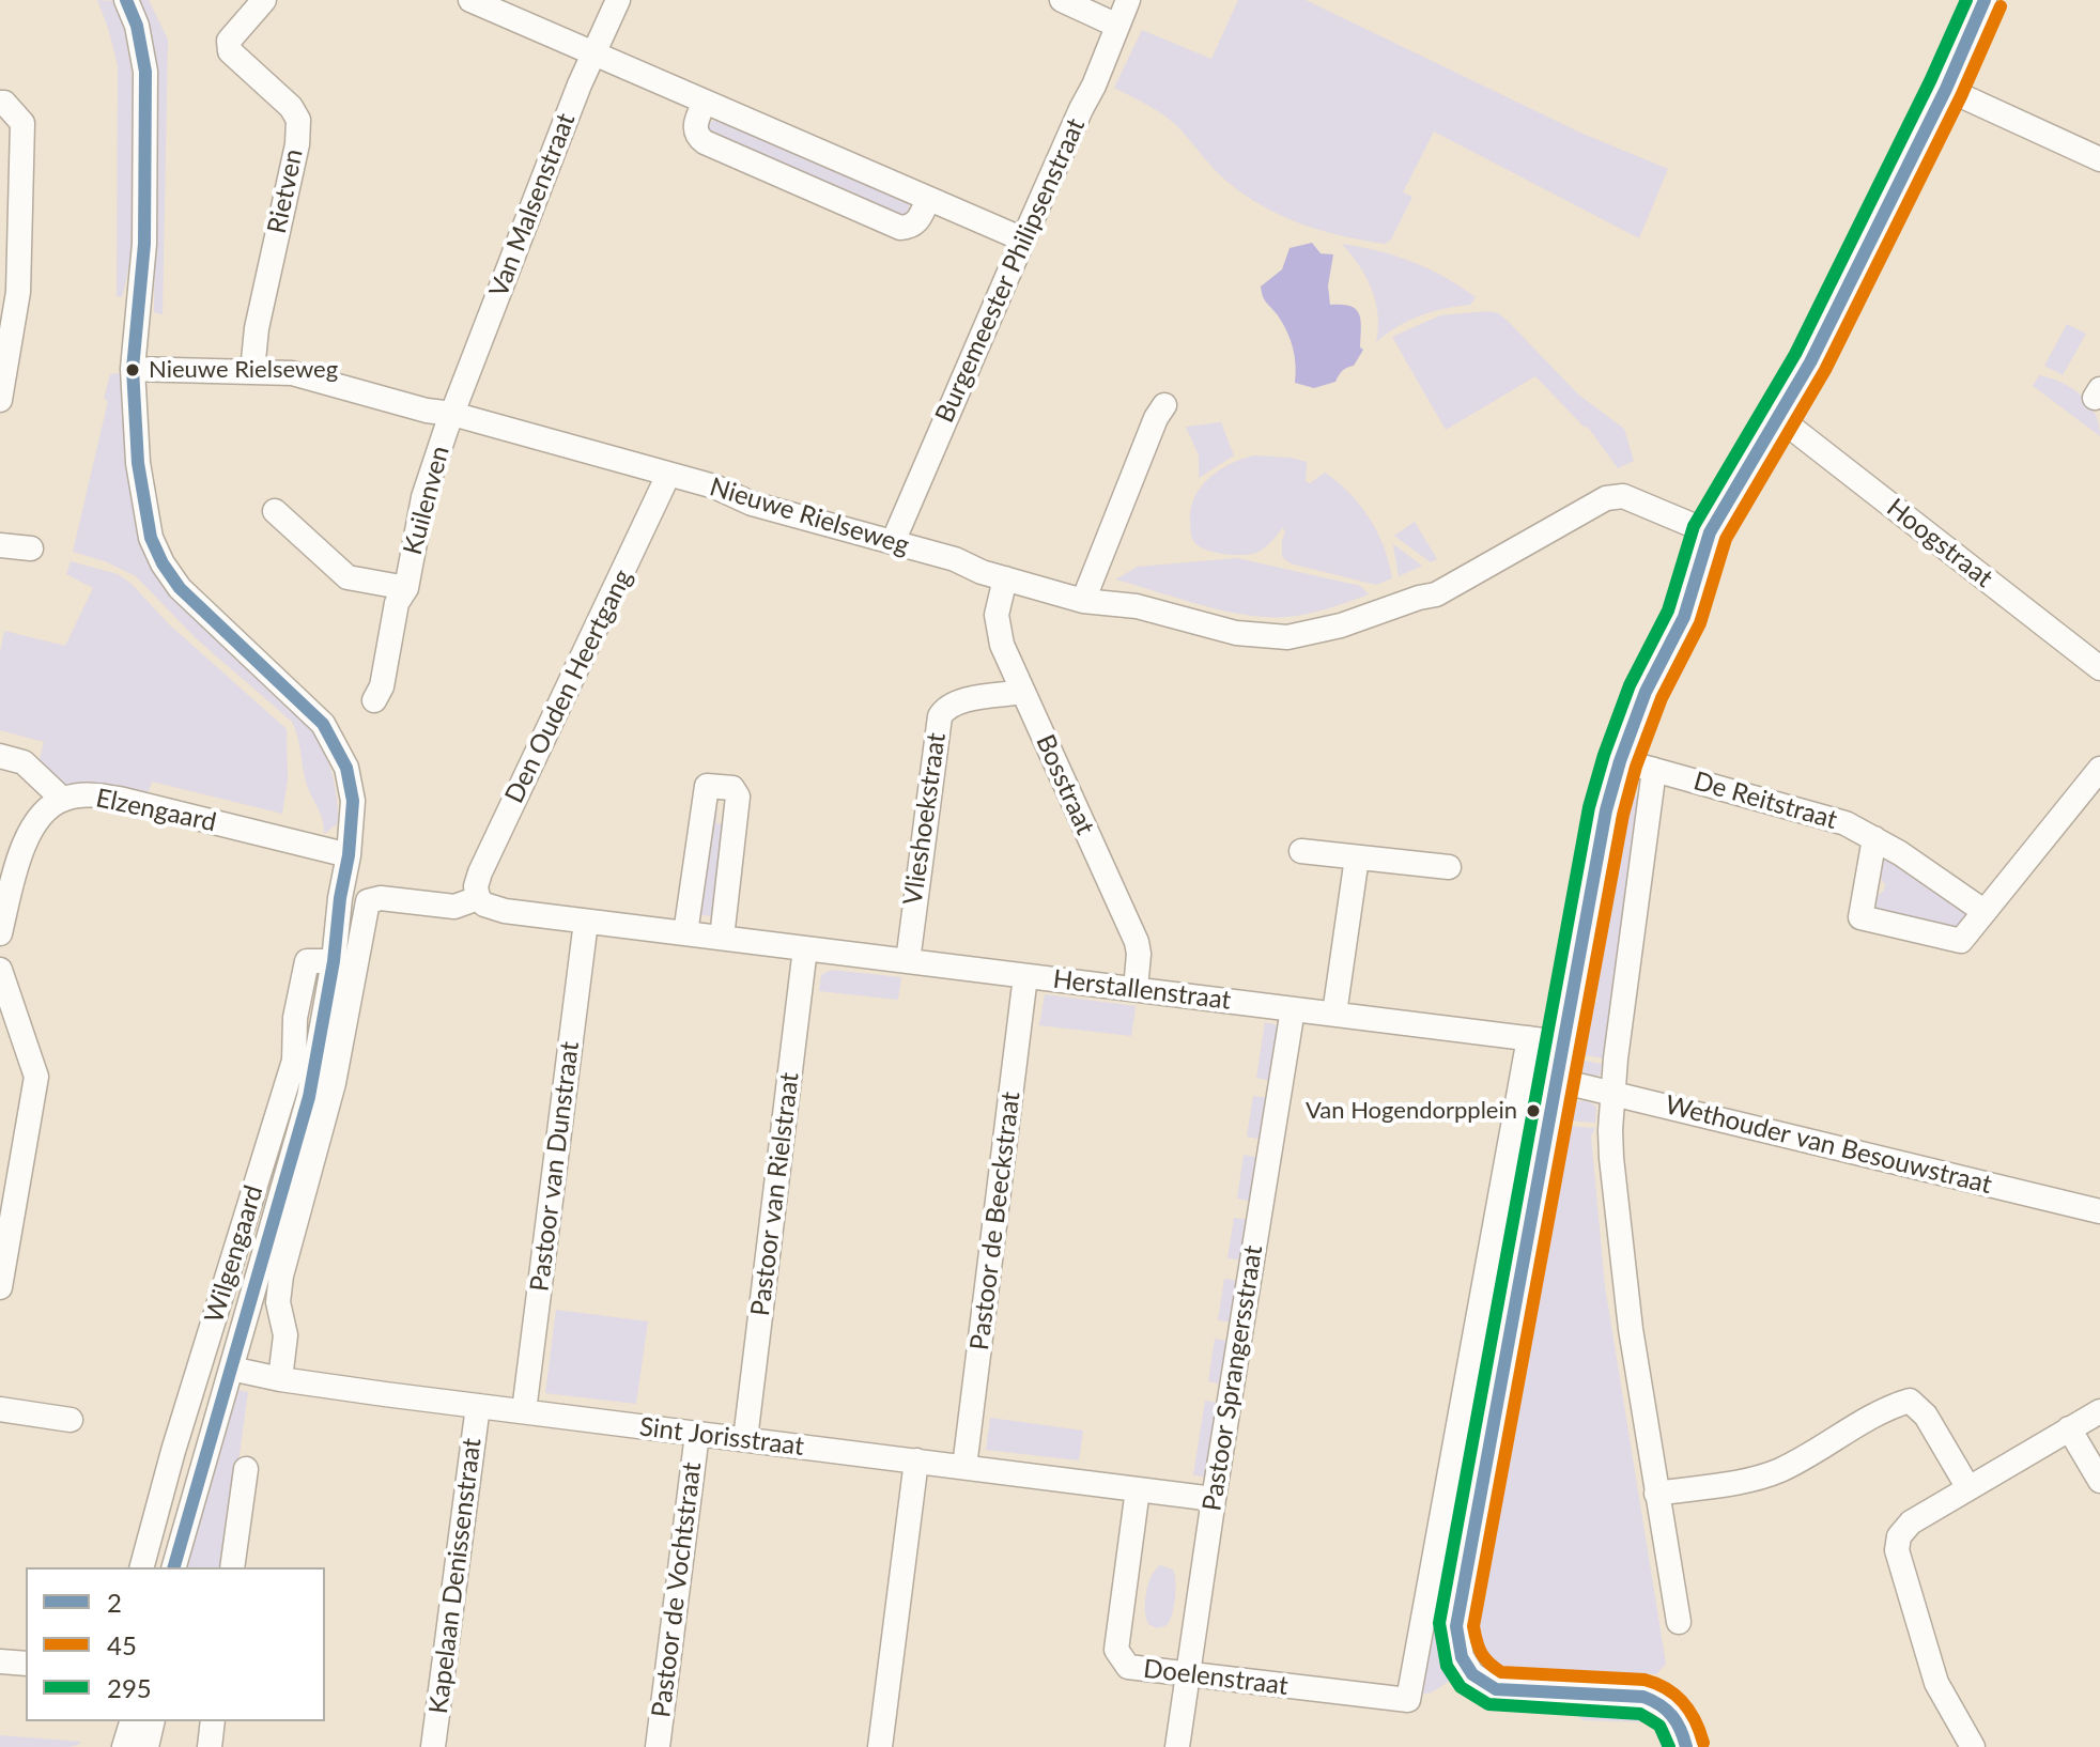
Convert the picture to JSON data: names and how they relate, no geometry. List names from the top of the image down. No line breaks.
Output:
{"streets":{"street":["Rietven","Van Malsenstraat","Burgemeester Philipsenstraat","Kuilenven","Nieuwe Rielseweg","Hoogstraat","Den Ouden Heertgang","Bosstraat","De Reitstraat","Elzengaard","Vlieshoekstraat","Herstallenstraat","Wethouder van Besouwstraat","Pastoor van Dunstraat","Pastoor van Rielstraat","Pastoor de Beeckstraat","Wilgengaard","Pastoor Sprangersstraat","Sint Jorisstraat","Kapelaan Denissenstraat","Pastoor de Vochtstraat","Doelenstraat"]},"crossings":[["Rietven","Nieuwe Rielseweg"],["Van Malsenstraat","Kuilenven"],["Van Malsenstraat","Nieuwe Rielseweg"],["Burgemeester Philipsenstraat","Nieuwe Rielseweg"],["Kuilenven","Nieuwe Rielseweg"],["Nieuwe Rielseweg","Den Ouden Heertgang"],["Nieuwe Rielseweg","Bosstraat"],["Den Ouden Heertgang","Herstallenstraat"],["Bosstraat","Vlieshoekstraat"],["Bosstraat","Herstallenstraat"],["Vlieshoekstraat","Herstallenstraat"],["Herstallenstraat","Pastoor van Dunstraat"],["Herstallenstraat","Pastoor van Rielstraat"],["Herstallenstraat","Pastoor de Beeckstraat"],["Herstallenstraat","Pastoor Sprangersstraat"],["Herstallenstraat","Sint Jorisstraat"],["Herstallenstraat","Doelenstraat"],["Pastoor van Dunstraat","Sint Jorisstraat"],["Pastoor van Rielstraat","Sint Jorisstraat"],["Pastoor de Beeckstraat","Sint Jorisstraat"],["Pastoor Sprangersstraat","Sint Jorisstraat"],["Pastoor Sprangersstraat","Doelenstraat"],["Sint Jorisstraat","Kapelaan Denissenstraat"],["Sint Jorisstraat","Pastoor de Vochtstraat"],["Sint Jorisstraat","Doelenstraat"]],"places":["Nieuwe Rielseweg","Van Hogendorpplein"],"lines":["transit line 2","transit line 295","transit line 45"],"legend":["2","45","295"]}
